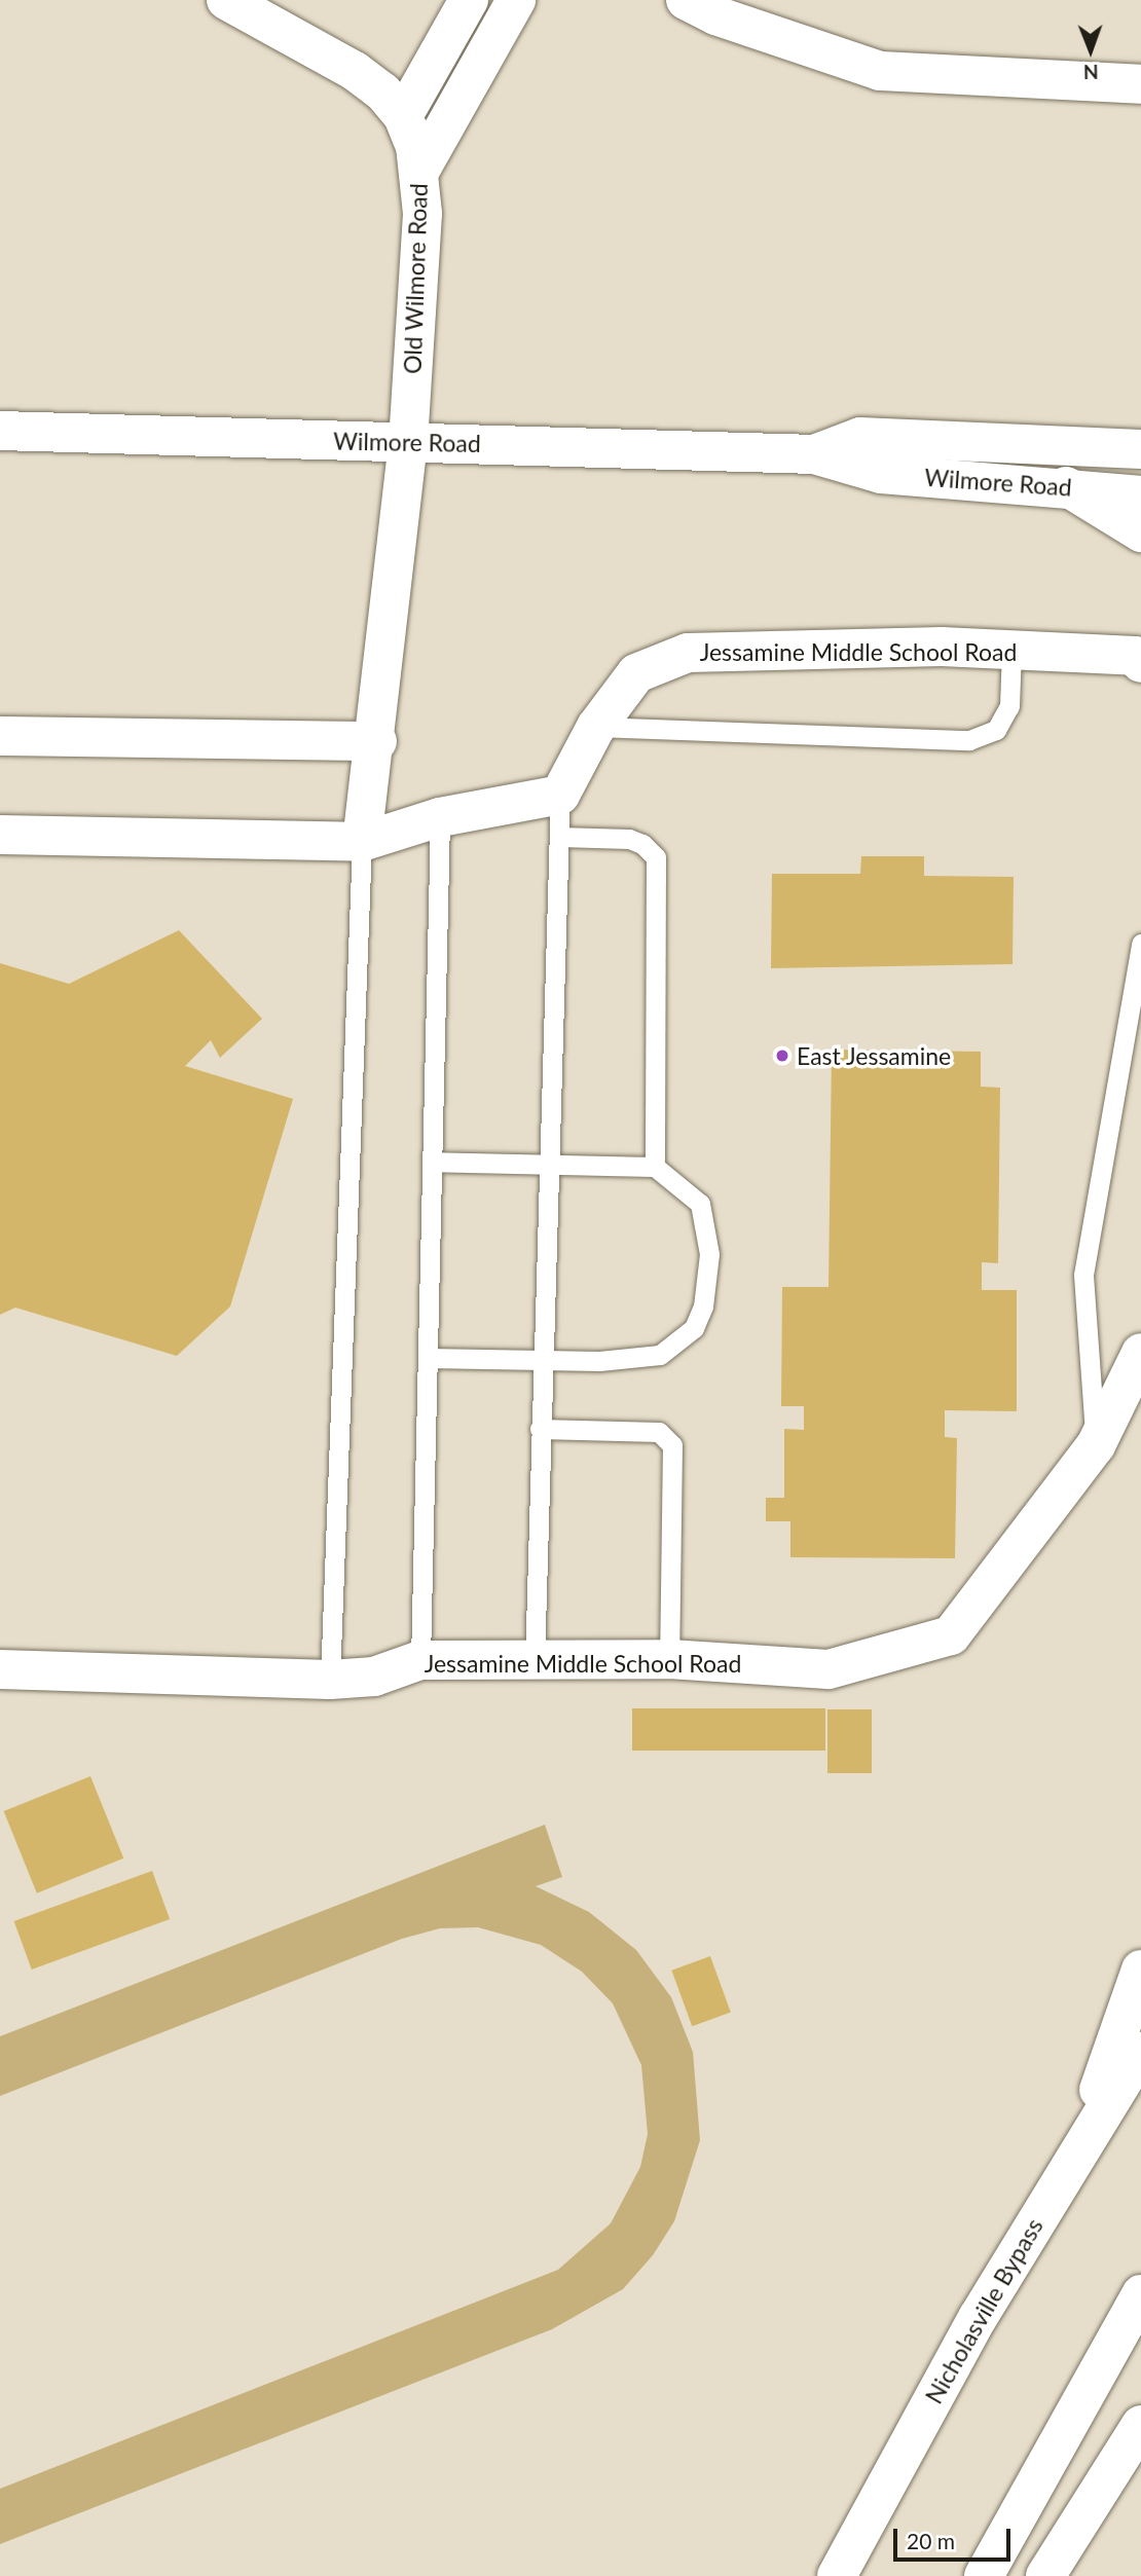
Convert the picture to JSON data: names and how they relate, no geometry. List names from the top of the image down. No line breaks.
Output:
{"streets":{"main road":["Old Wilmore Road","Wilmore Road","Jessamine Middle School Road","Nicholasville Bypass"]},"crossings":[["Old Wilmore Road","Wilmore Road"]],"places":["East Jessamine"],"scale_bar":"20 m","north":"bottom"}
